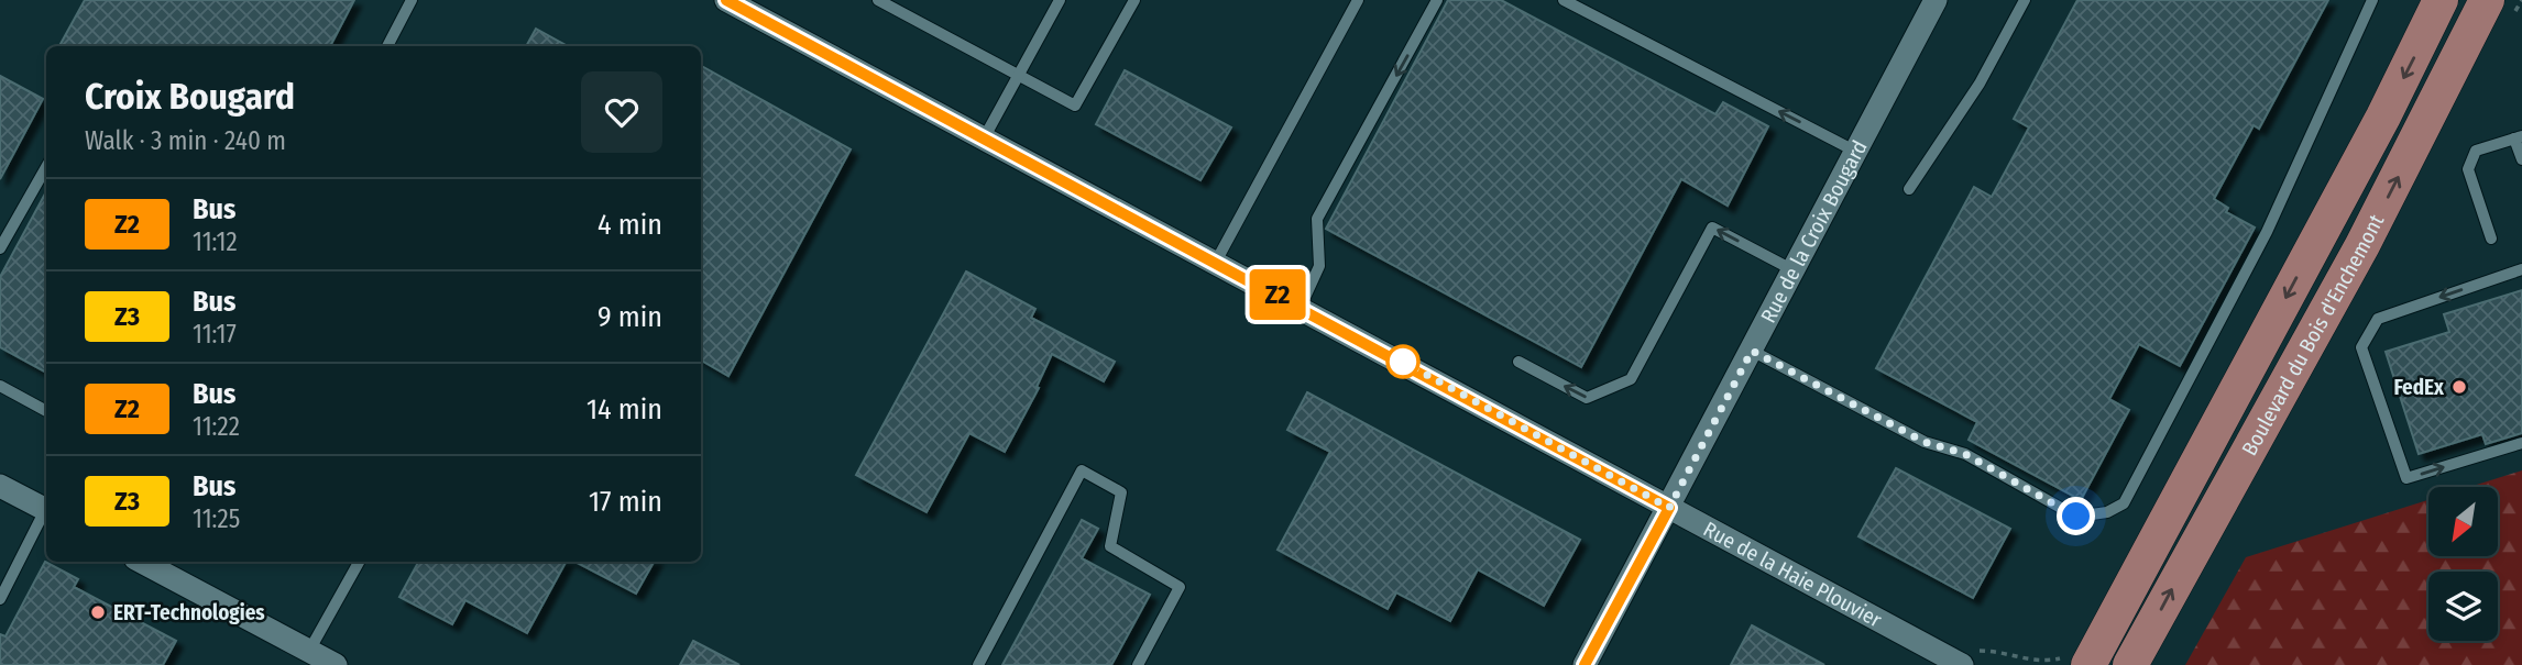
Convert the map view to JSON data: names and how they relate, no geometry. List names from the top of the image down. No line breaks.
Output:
{"streets":{"main road":["Boulevard du Bois d'Enchemont"],"street":["Rue de la Croix Bougard","Rue de la Haie Plouvier"]},"crossings":[["Rue de la Croix Bougard","Rue de la Haie Plouvier"]],"places":["FedEx","ERT-Technologies"],"lines":["bus line Z2"],"north":"bottom left","page":{"on_map":"Z2","heading":["Croix Bougard","Walk · 3 min · 240 m"],"list":[{"mark":"Z2","name":"Bus","note":"11:12","value":"4 min"},{"mark":"Z3","name":"Bus","note":"11:17","value":"9 min"},{"mark":"Z2","name":"Bus","note":"11:22","value":"14 min"},{"mark":"Z3","name":"Bus","note":"11:25","value":"17 min"}]}}
